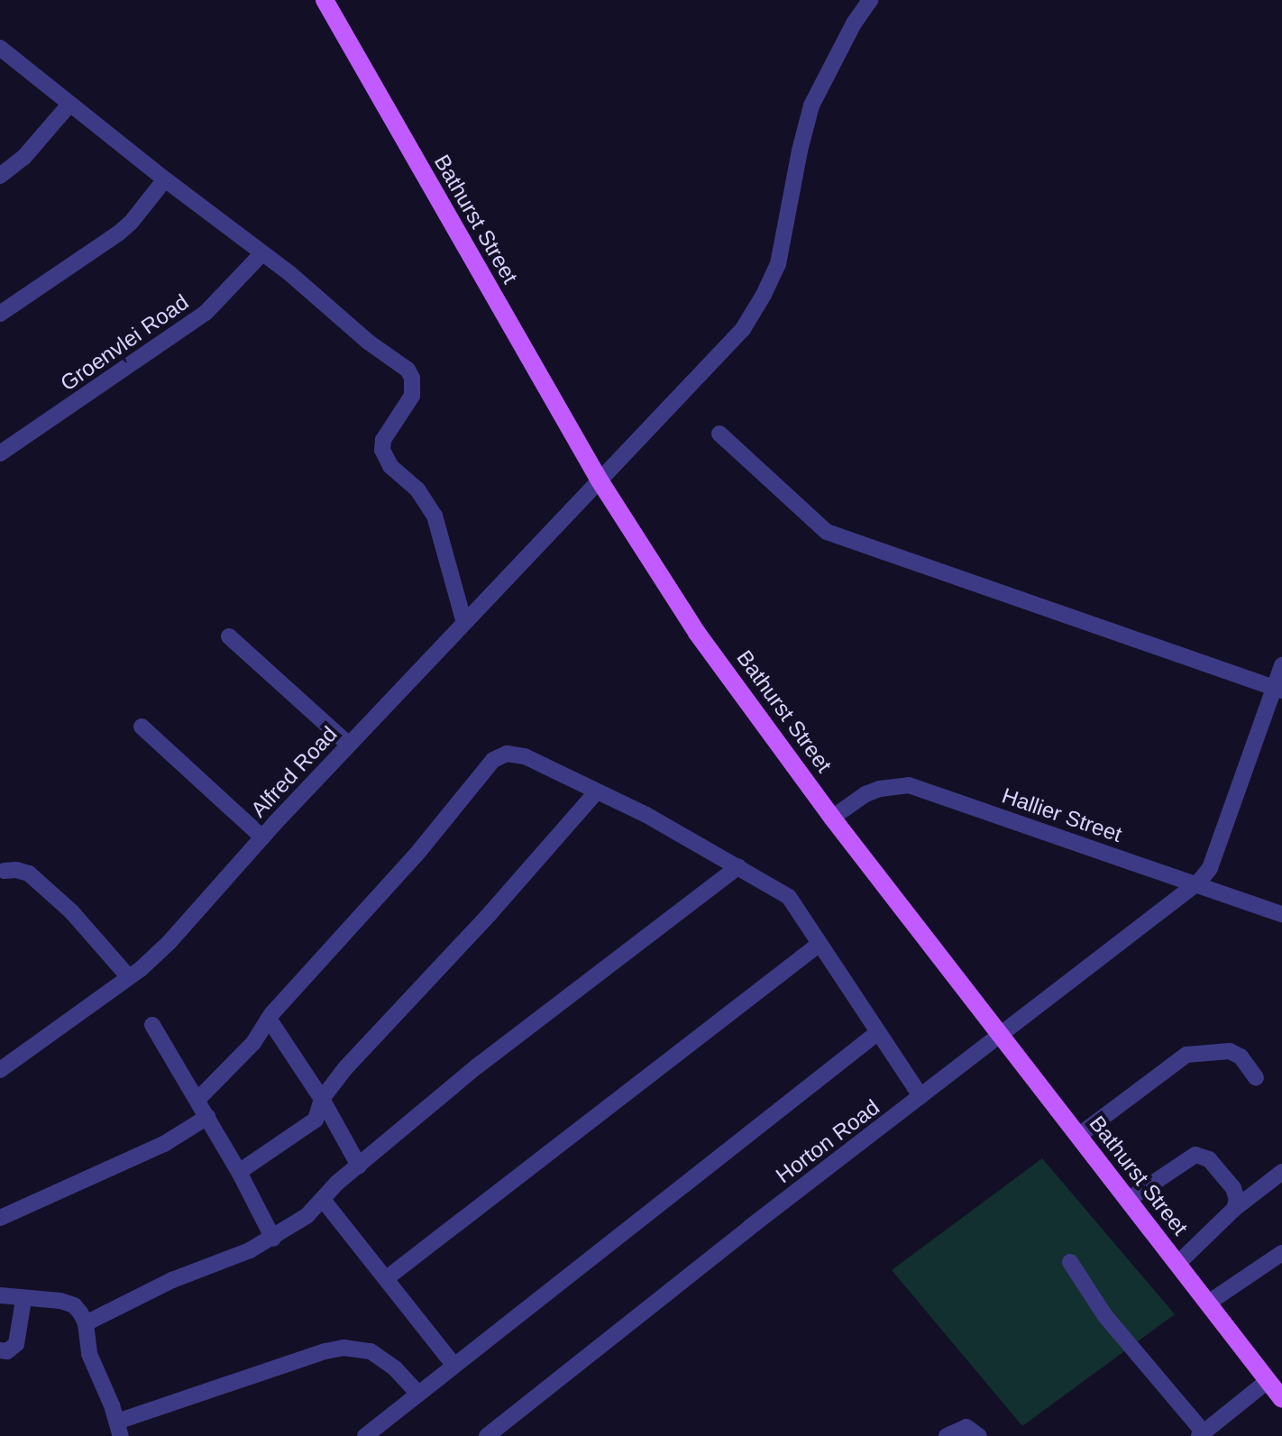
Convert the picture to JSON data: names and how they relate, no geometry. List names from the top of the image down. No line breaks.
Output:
{"streets":{"main road":["Bathurst Street"],"street":["Groenvlei Road","Alfred Road","Hallier Street","Horton Road"]},"crossings":[["Bathurst Street","Alfred Road"],["Bathurst Street","Hallier Street"],["Bathurst Street","Horton Road"],["Hallier Street","Horton Road"]]}
